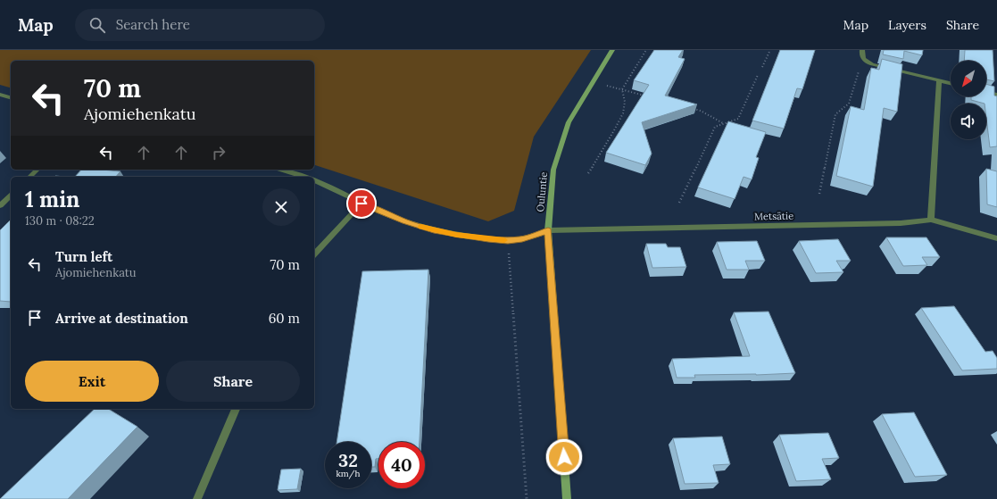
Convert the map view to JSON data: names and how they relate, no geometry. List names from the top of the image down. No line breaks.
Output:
{"streets":{"street":["Ouluntie","Metsätie"]},"crossings":[["Ouluntie","Metsätie"]],"north":"bottom left","page":{"header":"Map","search":"Search here","nav":["Map","Layers","Share"],"turn":["70 m","Ajomiehenkatu"],"heading":["1 min","130 m · 08:22"],"list":[{"name":"Turn left","note":"Ajomiehenkatu","value":"70 m"},{"name":"Arrive at destination","value":"60 m"}],"buttons":["Exit","Share"],"speed":"32 km/h","limit":"40"}}
